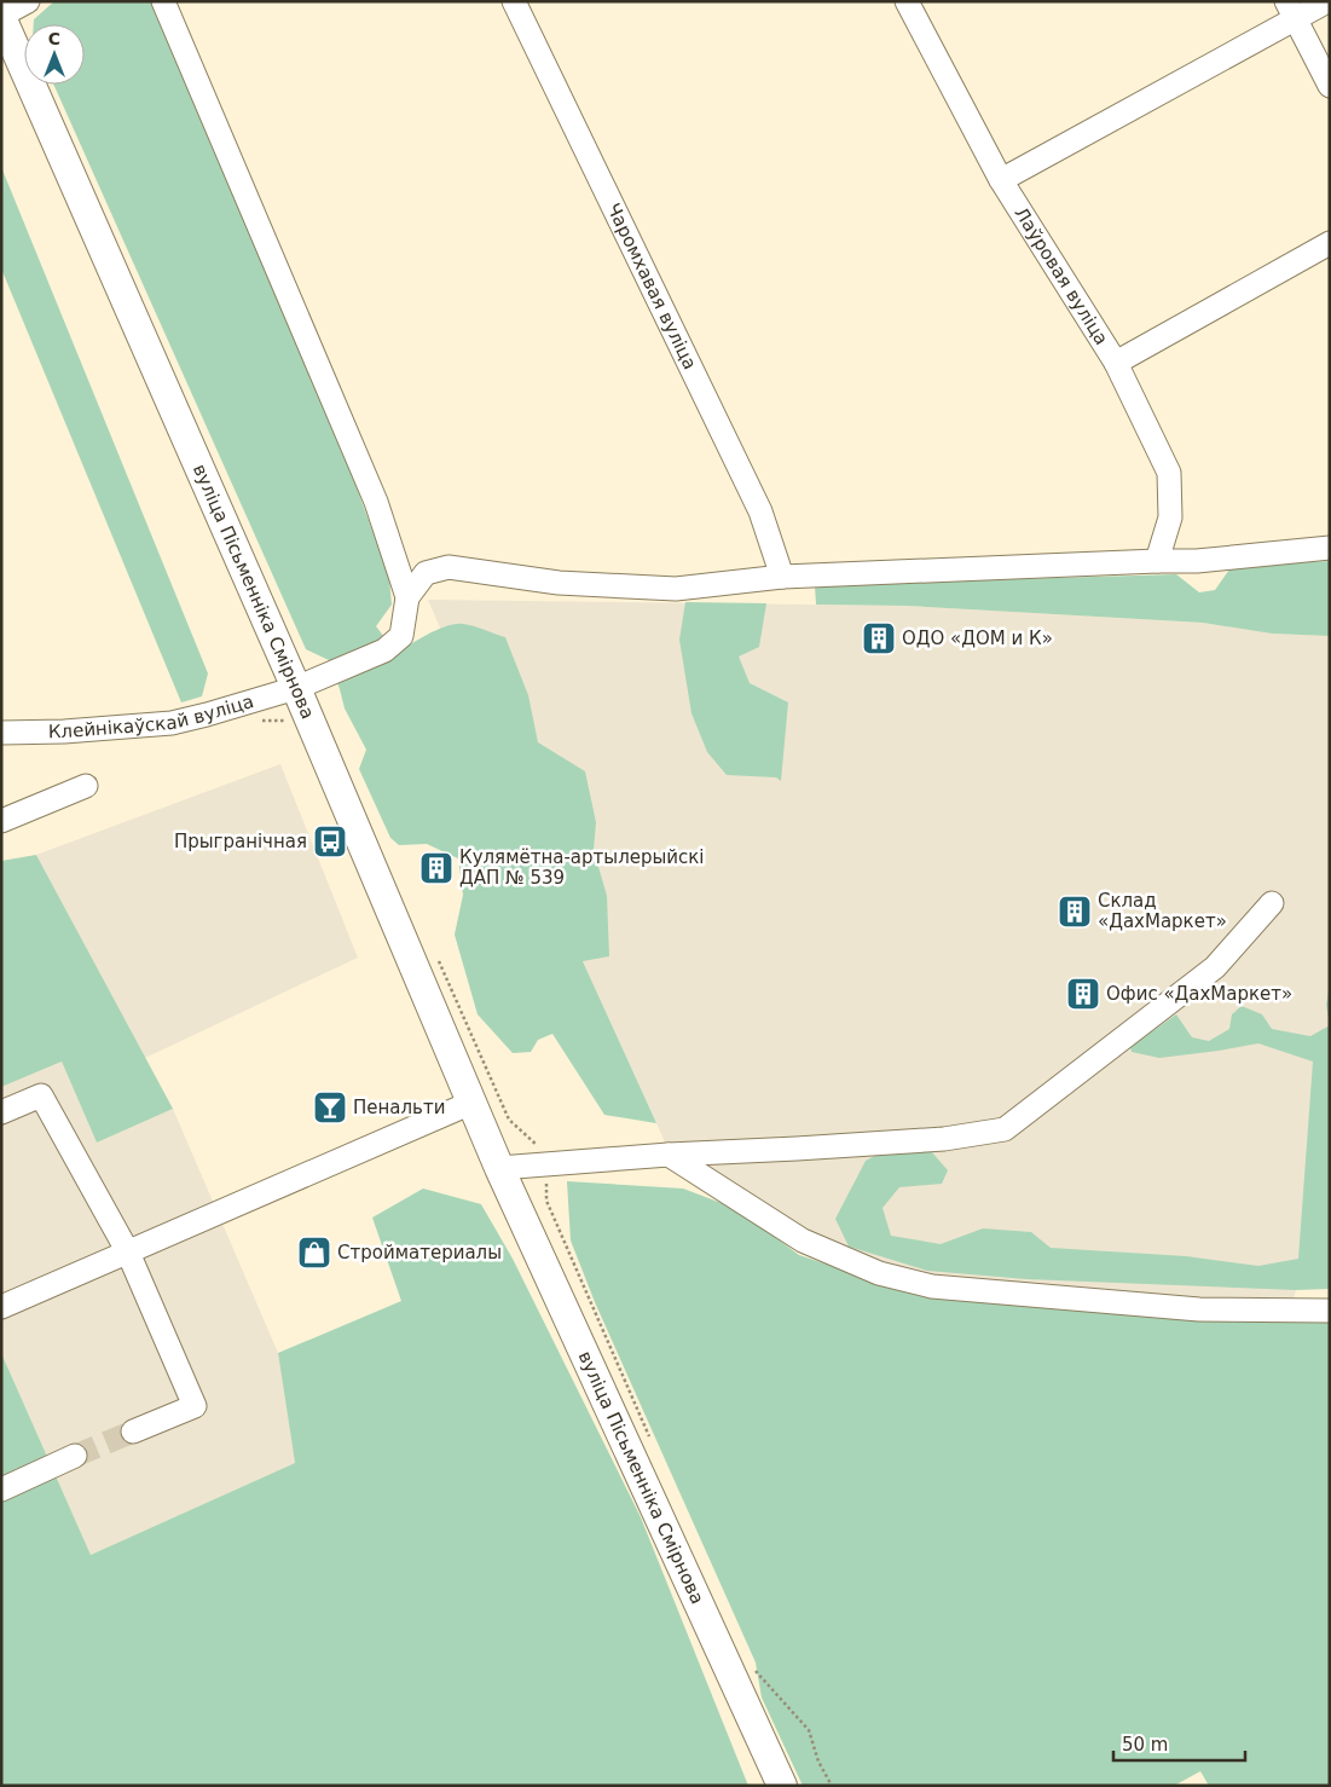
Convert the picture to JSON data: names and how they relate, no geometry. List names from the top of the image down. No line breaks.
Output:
{"streets":{"main road":["вуліца Пісьменніка Смірнова"],"street":["Лаўровая вуліца","Чаромхавая вуліца","Клейнікаўскай вуліца"]},"crossings":[["вуліца Пісьменніка Смірнова","Клейнікаўскай вуліца"]],"places":{"building":["ОДО «ДОМ и К»","Кулямётна-артылерыйскі ДАП № 539","Склад «ДахМаркет»","Офис «ДахМаркет»"],"bus stop":["Прыгранічная"],"bar":["Пенальти"],"shop":["Стройматериалы"]},"scale_bar":"50 m","north":"top"}
